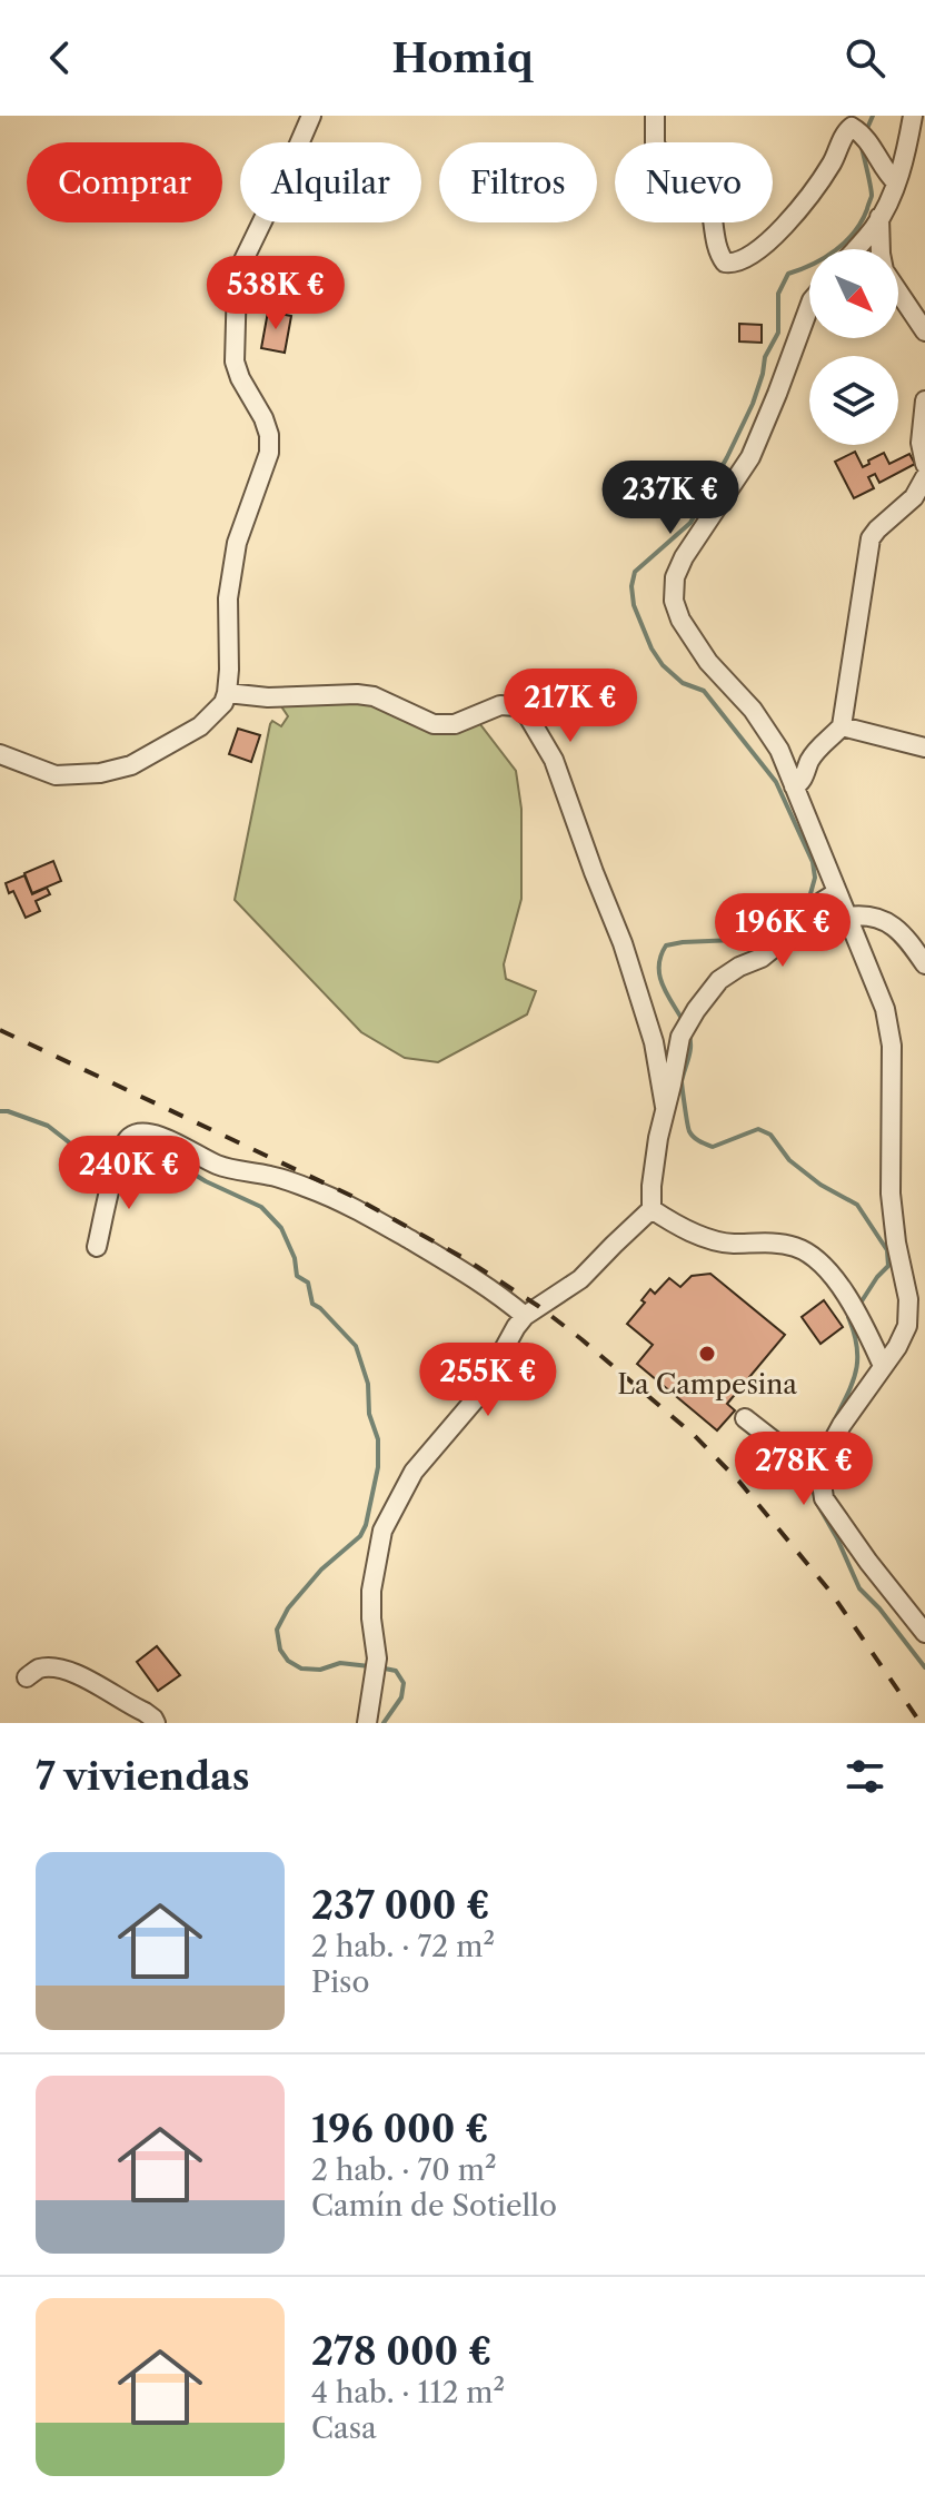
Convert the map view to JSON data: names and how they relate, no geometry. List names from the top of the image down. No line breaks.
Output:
{"places":["La Campesina"],"north":"bottom right","page":{"header":"Homiq","chip":["Comprar","Alquilar","Filtros","Nuevo"],"price":["538K €","237K €","217K €","196K €","240K €","255K €","278K €"],"heading":"7 viviendas","list":[{"name":"237 000 €","note":"2 hab. · 72 m² · Piso"},{"name":"196 000 €","note":"2 hab. · 70 m² · Camín de Sotiello"},{"name":"278 000 €","note":"4 hab. · 112 m² · Casa"}]}}
